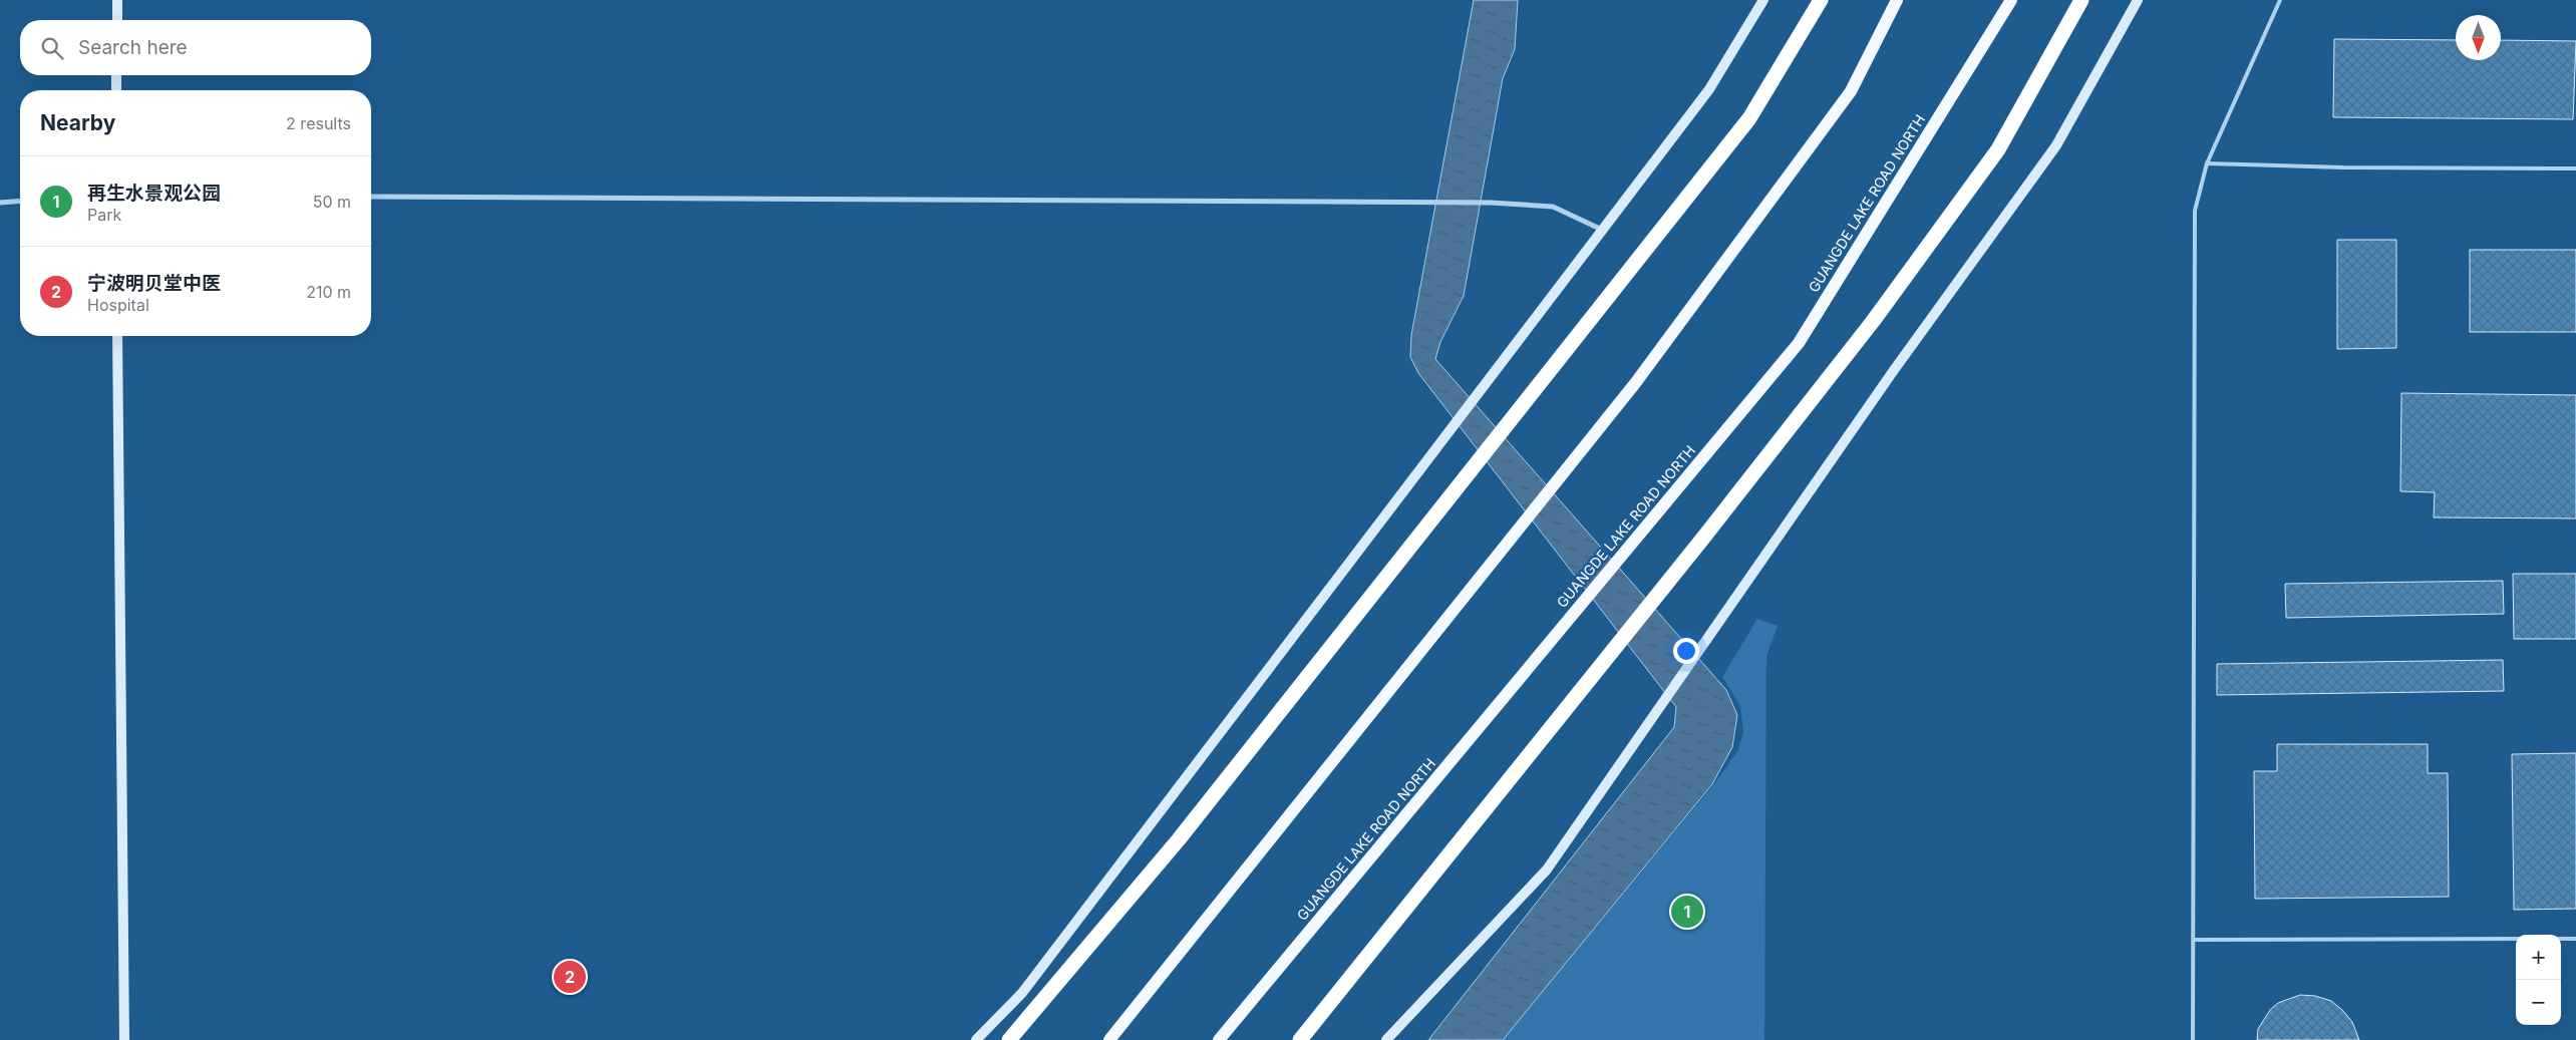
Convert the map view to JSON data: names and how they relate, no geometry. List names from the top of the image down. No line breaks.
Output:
{"streets":{"main road":["GUANGDE LAKE ROAD NORTH"]},"north":"bottom","page":{"search":"Search here","heading":["Nearby","2 results"],"list":[{"mark":"1","name":"再生水景观公园","note":"Park","value":"50 m"},{"mark":"2","name":"宁波明贝堂中医","note":"Hospital","value":"210 m"}],"pins":["1","2"],"map_buttons":["+","−"]}}
